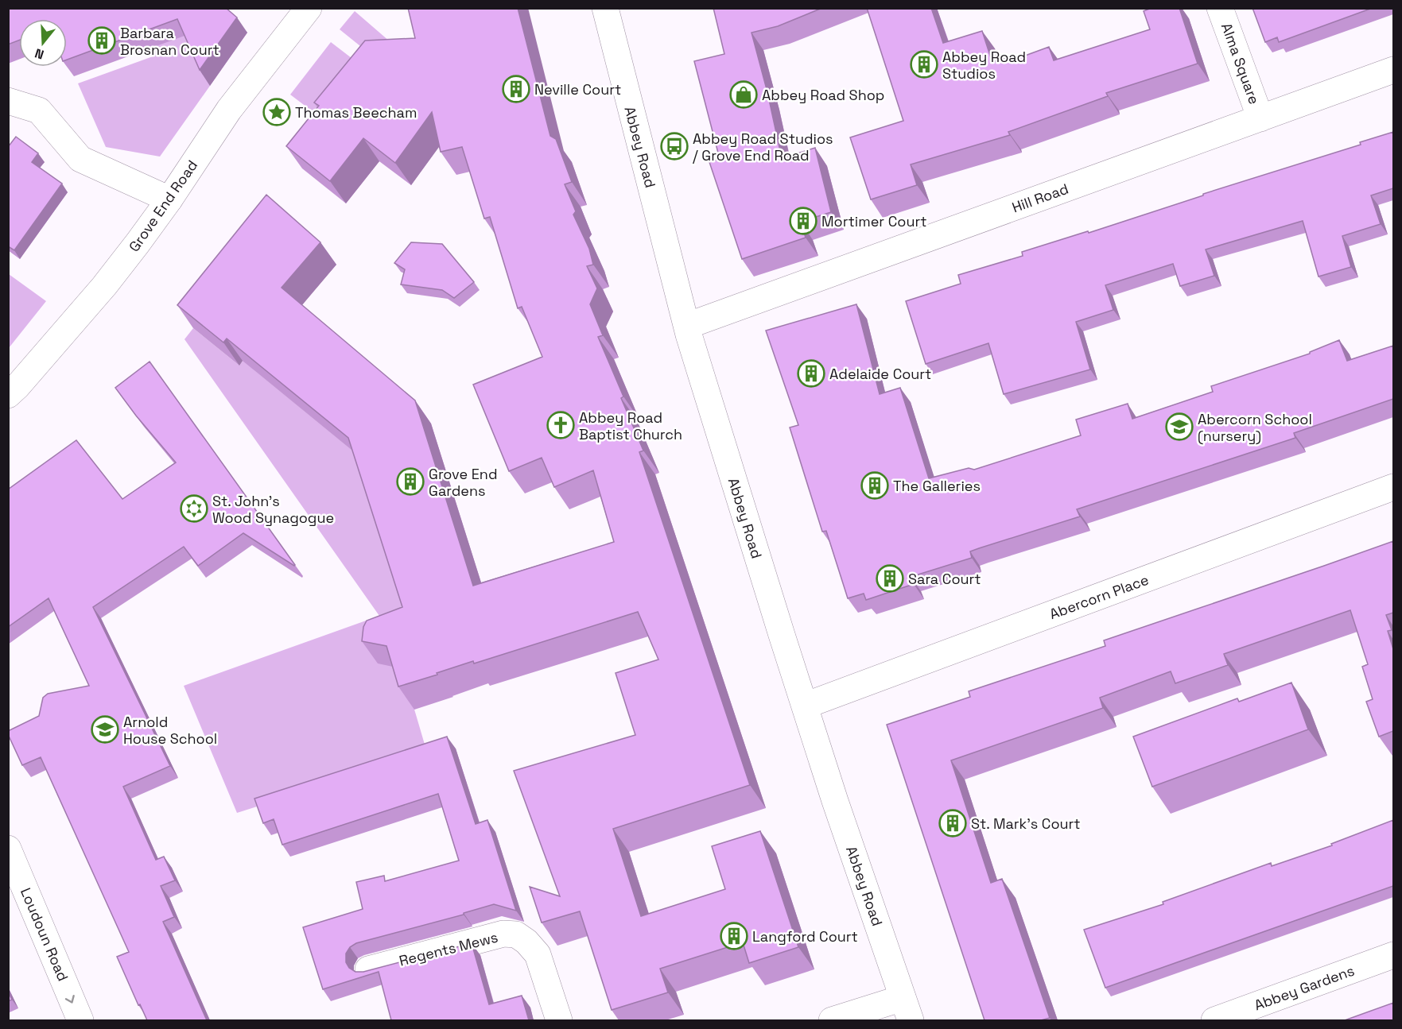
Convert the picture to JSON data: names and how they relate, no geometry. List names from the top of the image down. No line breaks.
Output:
{"streets":{"street":["Alma Square","Abbey Road","Hill Road","Grove End Road","Abercorn Place","Loudoun Road","Regents Mews","Abbey Gardens"]},"crossings":[["Alma Square","Hill Road"],["Abbey Road","Hill Road"],["Abbey Road","Abercorn Place"]],"one_way":["Loudoun Road"],"places":{"building":["Barbara Brosnan Court","Abbey Road Studios","Neville Court","Mortimer Court","Adelaide Court","Grove End Gardens","The Galleries","Sara Court","St. Mark's Court","Langford Court"],"shop":["Abbey Road Shop"],"place":["Thomas Beecham"],"bus stop":["Abbey Road Studios / Grove End Road"],"church":["Abbey Road Baptist Church"],"school or university":["Abercorn School (nursery)","Arnold House School"],"synagogue":["St. John's Wood Synagogue"]},"north":"bottom"}
